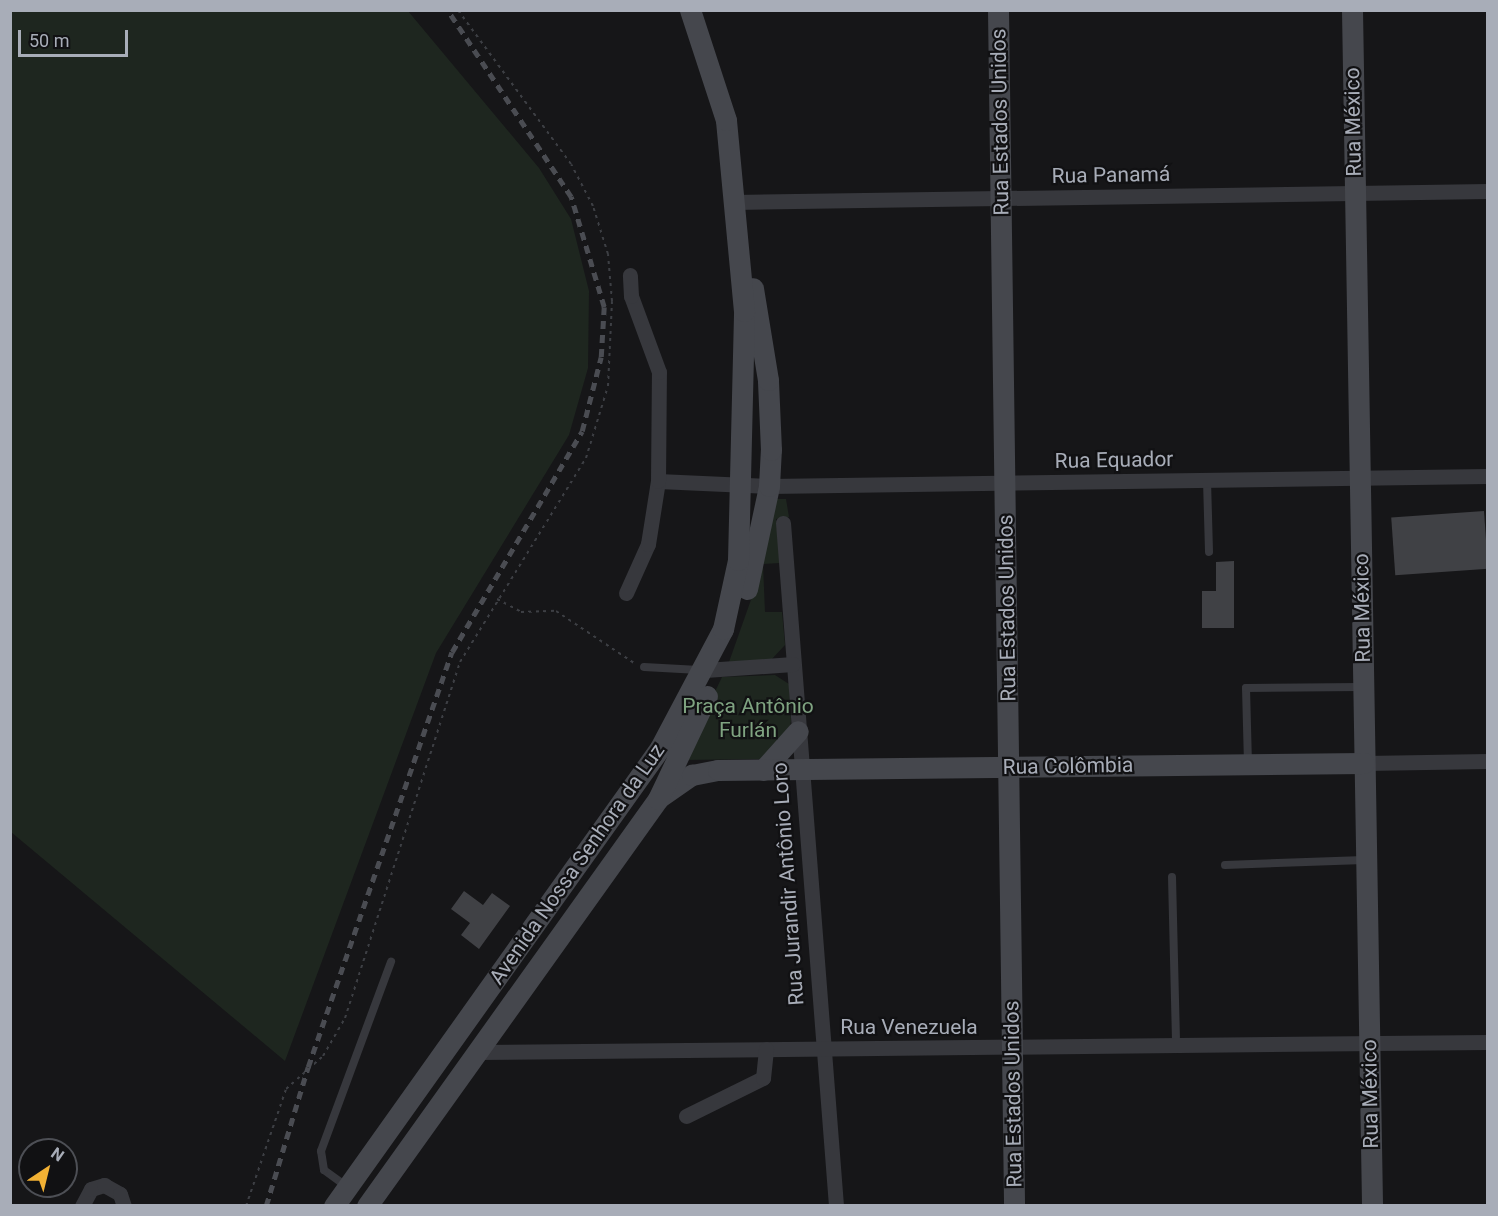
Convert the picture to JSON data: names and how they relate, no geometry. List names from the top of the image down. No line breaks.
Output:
{"streets":{"main road":["Rua Estados Unidos","Rua México","Rua Colômbia","Avenida Nossa Senhora da Luz"],"street":["Rua Panamá","Rua Equador","Rua Jurandir Antônio Loro","Rua Venezuela"]},"crossings":[["Rua Estados Unidos","Rua Panamá"],["Rua Estados Unidos","Rua Equador"],["Rua Estados Unidos","Rua Colômbia"],["Rua Estados Unidos","Rua Venezuela"],["Rua México","Rua Panamá"],["Rua México","Rua Equador"],["Rua México","Rua Colômbia"],["Rua México","Rua Venezuela"],["Rua Panamá","Avenida Nossa Senhora da Luz"],["Rua Equador","Avenida Nossa Senhora da Luz"],["Rua Colômbia","Avenida Nossa Senhora da Luz"],["Rua Colômbia","Rua Jurandir Antônio Loro"],["Avenida Nossa Senhora da Luz","Rua Venezuela"],["Rua Jurandir Antônio Loro","Rua Venezuela"]],"parks":["Praça Antônio Furlán"],"scale_bar":"50 m","north":"top right"}
